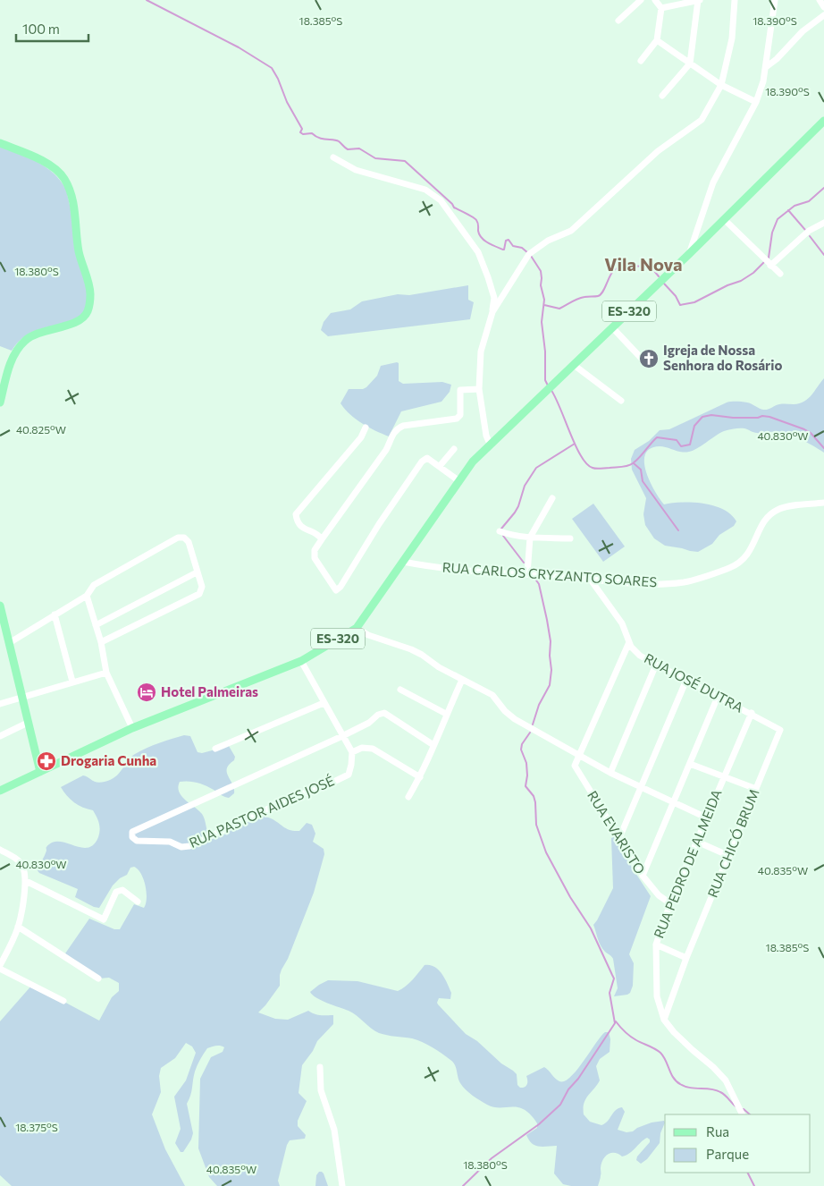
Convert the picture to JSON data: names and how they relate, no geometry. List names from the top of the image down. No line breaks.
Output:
{"streets":{"main road":["ES-320"],"street":["RUA CARLOS CRYZANTO SOARES","RUA JOSÉ DUTRA","RUA PASTOR AIDES JOSÉ","RUA EVARISTO","RUA CHICÓ BRUM","RUA PEDRO DE ALMEIDA"]},"crossings":[["ES-320","RUA CARLOS CRYZANTO SOARES"],["RUA CARLOS CRYZANTO SOARES","RUA JOSÉ DUTRA"],["RUA JOSÉ DUTRA","RUA CHICÓ BRUM"],["RUA JOSÉ DUTRA","RUA PEDRO DE ALMEIDA"],["RUA EVARISTO","RUA PEDRO DE ALMEIDA"],["RUA CHICÓ BRUM","RUA PEDRO DE ALMEIDA"]],"districts":["Vila Nova"],"places":{"church":["Igreja de Nossa Senhora do Rosário"],"hotel":["Hotel Palmeiras"],"pharmacy":["Drogaria Cunha"]},"legend":["Rua","Parque"],"scale_bar":"100 m","coordinates":["18.385°S","18.390°S","18.380°S","40.825°W","40.830°W","40.835°W","18.375°S"]}
